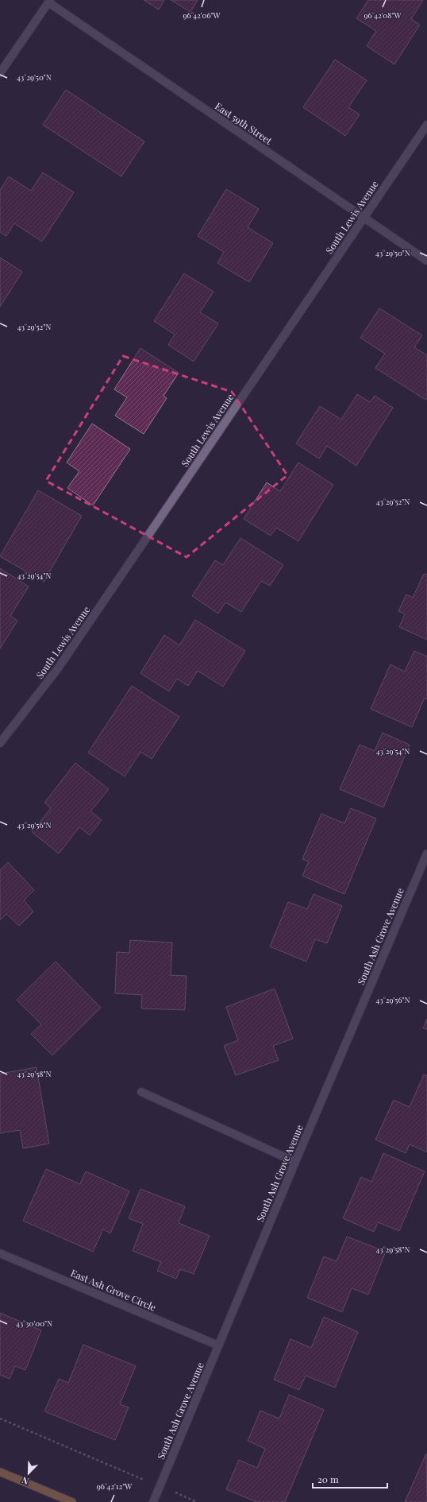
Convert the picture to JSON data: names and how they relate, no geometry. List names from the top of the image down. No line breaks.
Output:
{"streets":{"street":["East 59th Street","South Lewis Avenue","South Ash Grove Avenue","East Ash Grove Circle"]},"crossings":[["East 59th Street","South Lewis Avenue"],["South Ash Grove Avenue","East Ash Grove Circle"]],"scale_bar":"20 m","north":"bottom left","coordinates":["96°42'08\"W","96°42'06\"W","43°29'50\"N","43°29'52\"N","43°29'54\"N","43°29'56\"N","43°29'58\"N","43°30'00\"N","96°42'12\"W"]}
